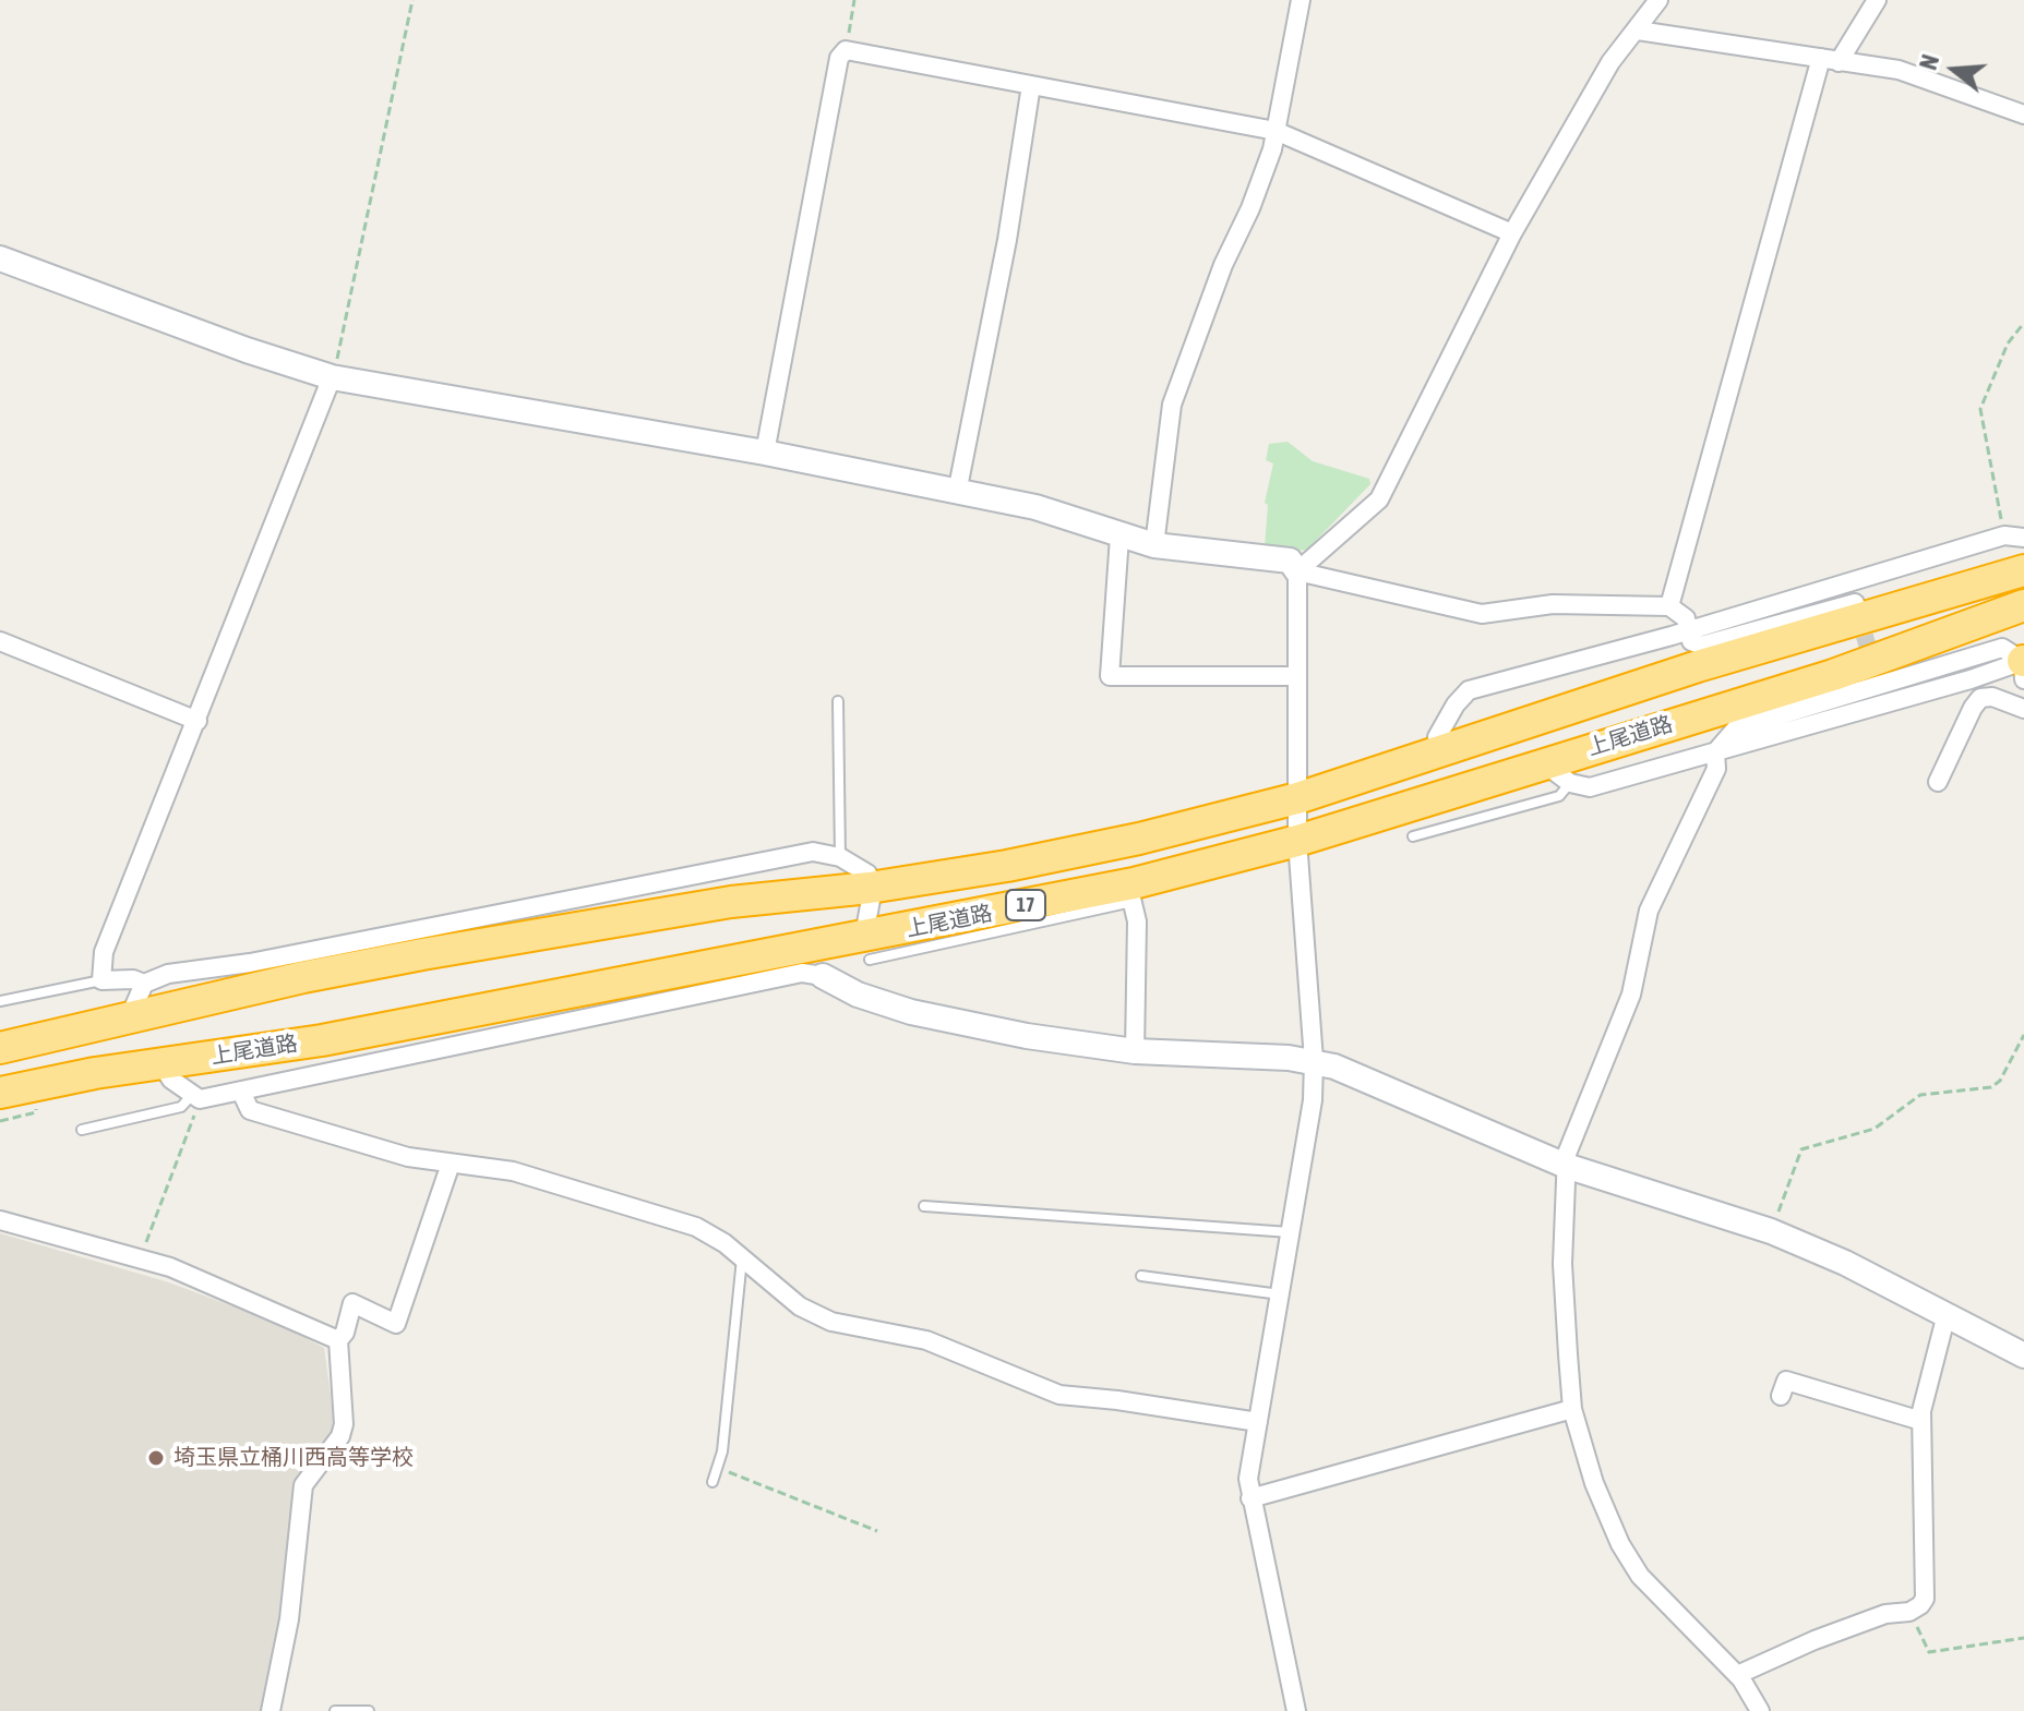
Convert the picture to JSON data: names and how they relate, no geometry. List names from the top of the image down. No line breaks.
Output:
{"streets":{"highway":["上尾道路","17"]},"places":["埼玉県立桶川西高等学校"],"north":"left"}
